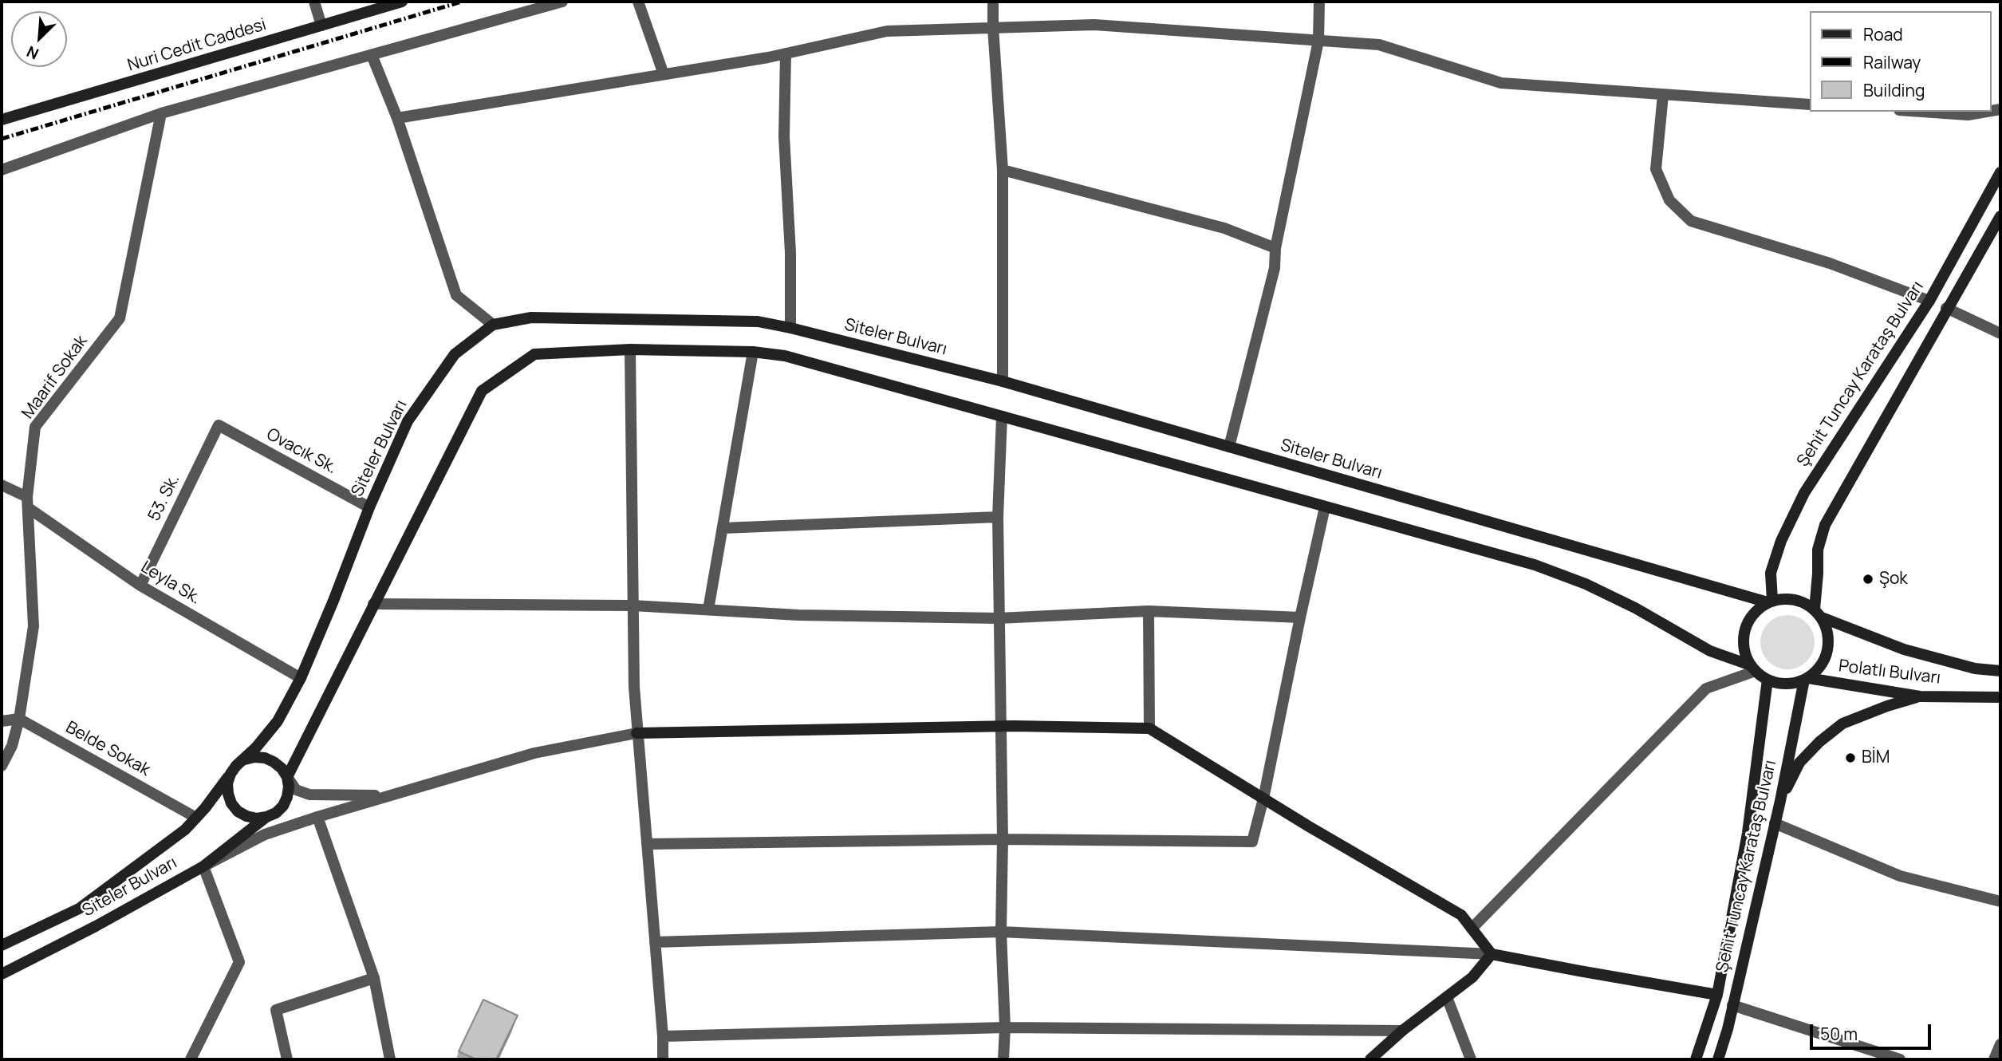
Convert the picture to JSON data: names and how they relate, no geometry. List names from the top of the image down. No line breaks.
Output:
{"streets":{"main road":["Nuri Cedit Caddesi","Siteler Bulvarı","Şehit Tuncay Karataş Bulvarı","Polatlı Bulvarı"],"street":["Maarif Sokak","Ovacık Sk.","53. Sk.","Leyla Sk.","Belde Sokak"]},"crossings":[["Siteler Bulvarı","Şehit Tuncay Karataş Bulvarı"],["Siteler Bulvarı","Ovacık Sk."],["Siteler Bulvarı","Leyla Sk."],["Siteler Bulvarı","Polatlı Bulvarı"],["Siteler Bulvarı","Belde Sokak"],["Şehit Tuncay Karataş Bulvarı","Polatlı Bulvarı"],["Maarif Sokak","Leyla Sk."],["Maarif Sokak","Belde Sokak"],["Ovacık Sk.","53. Sk."],["53. Sk.","Leyla Sk."]],"places":["Şok","BİM"],"legend":["Road","Railway","Building"],"scale_bar":"50 m","north":"bottom left"}
